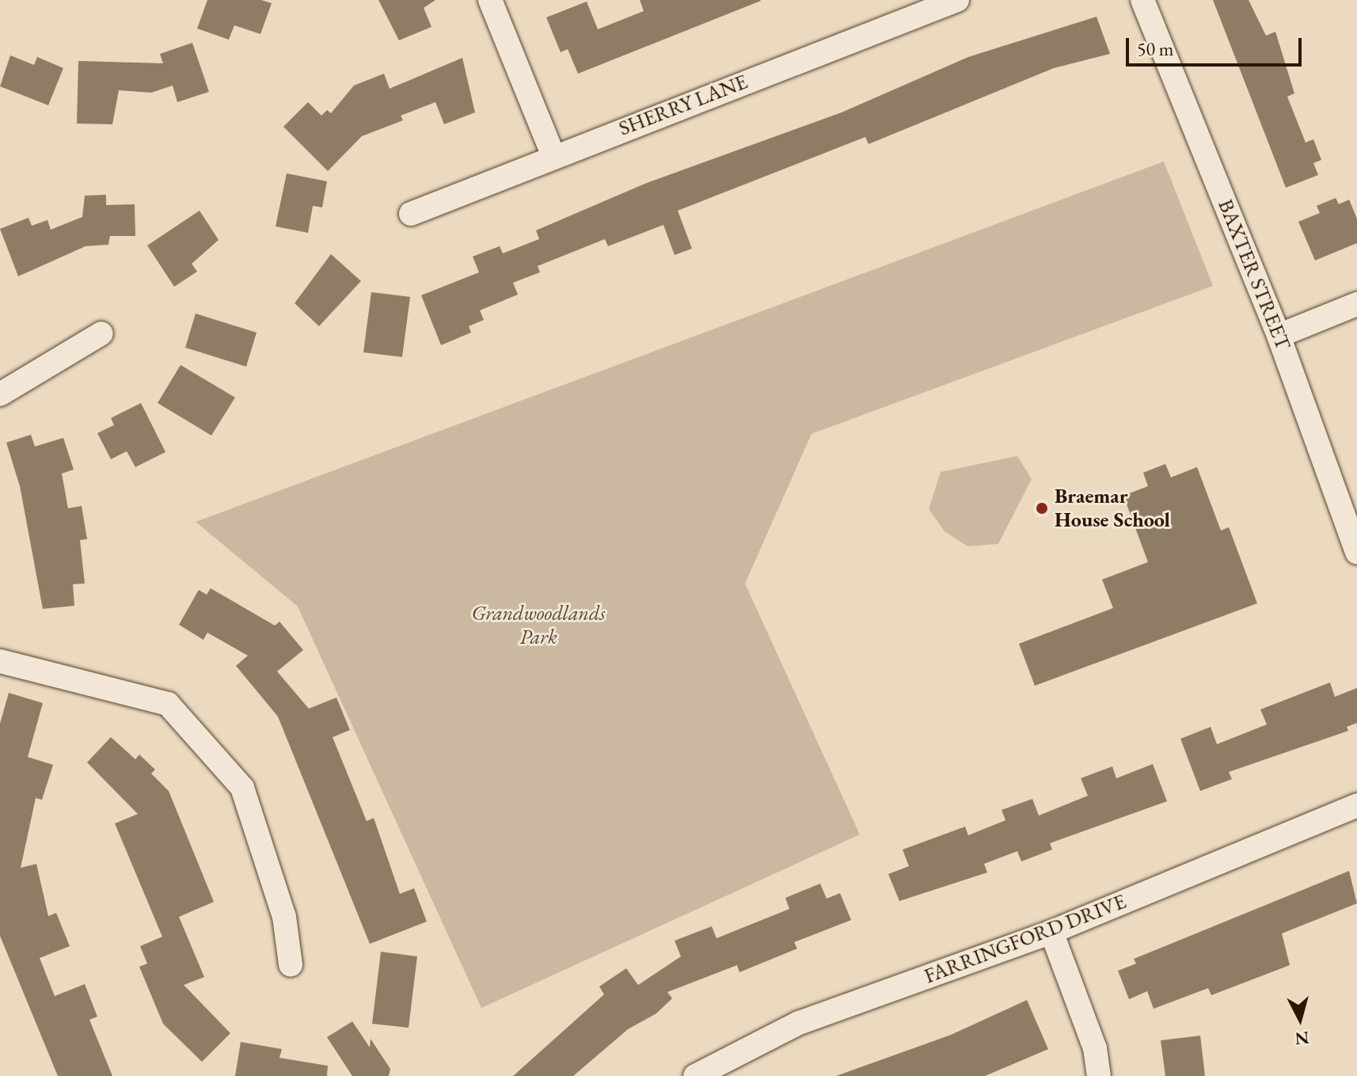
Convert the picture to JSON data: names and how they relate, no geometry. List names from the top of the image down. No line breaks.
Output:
{"streets":{"street":["SHERRY LANE","BAXTER STREET","FARRINGFORD DRIVE"]},"parks":["Grandwoodlands Park"],"places":["Braemar House School"],"scale_bar":"50 m","north":"bottom"}
